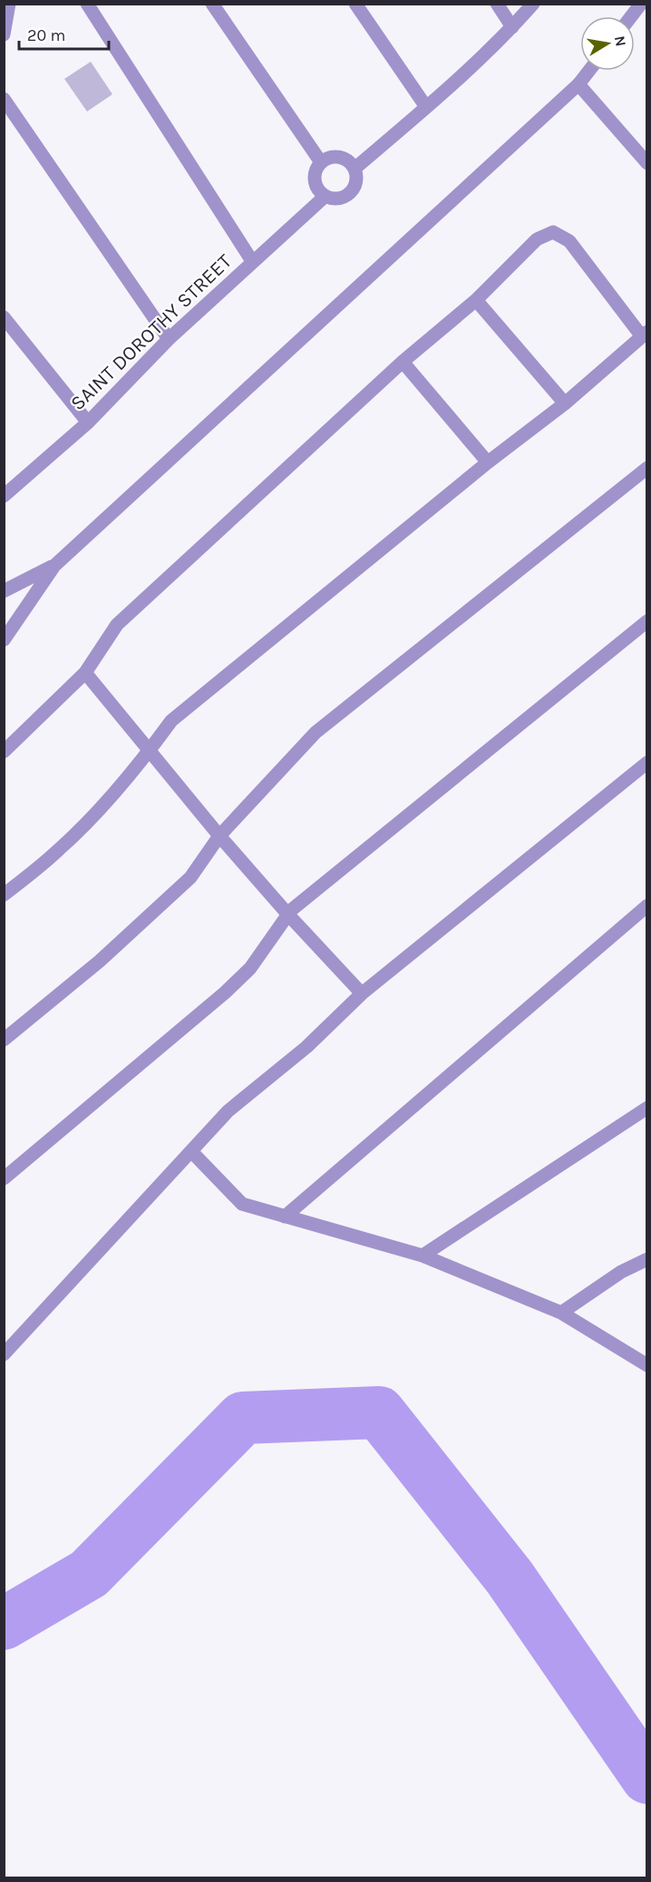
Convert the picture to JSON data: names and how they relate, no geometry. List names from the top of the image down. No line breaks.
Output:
{"streets":{"street":["SAINT DOROTHY STREET"]},"scale_bar":"20 m","north":"right"}
